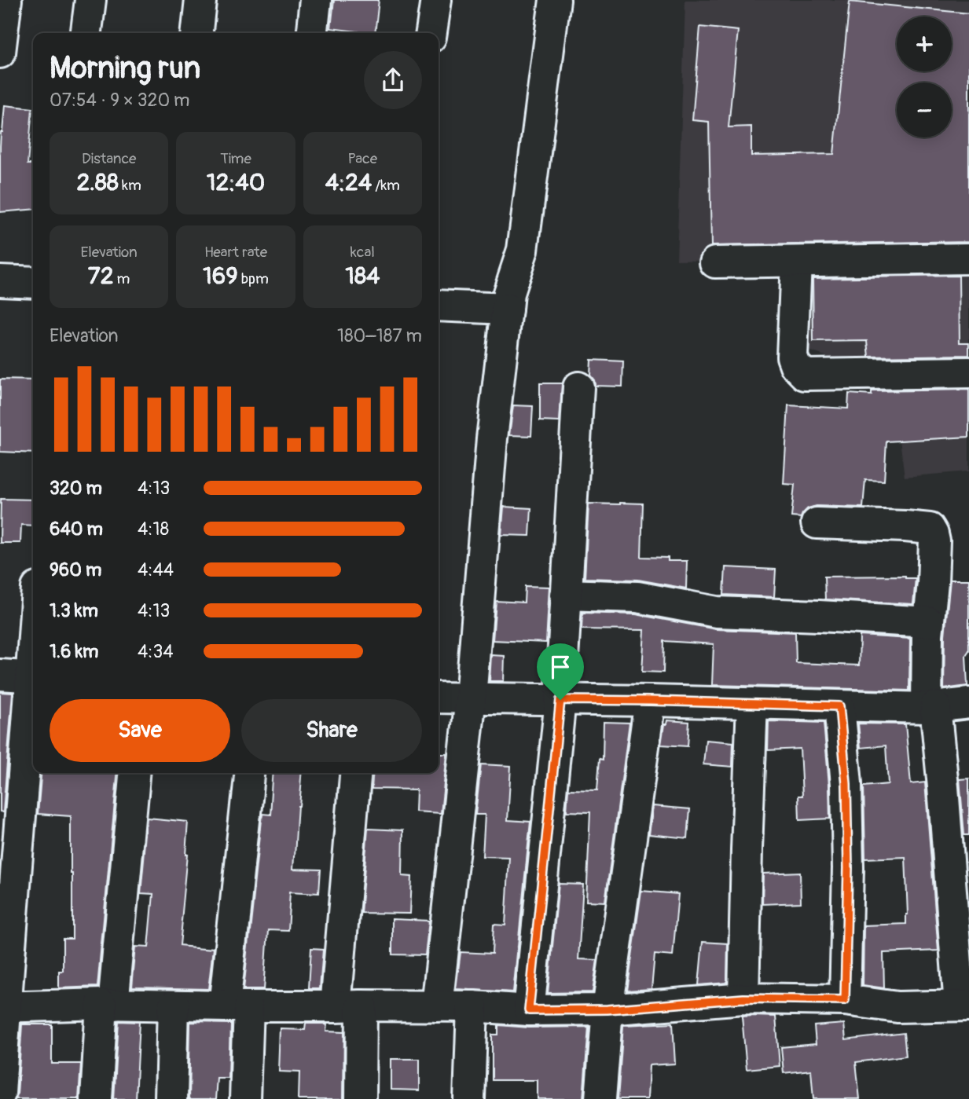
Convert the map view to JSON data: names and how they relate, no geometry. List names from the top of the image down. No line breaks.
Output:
{"page":{"map_buttons":["+","−"],"heading":["Morning run","07:54 · 9 × 320 m"],"stats":[["Distance","2.88 km"],["Time","12:40"],["Pace","4:24 /km"],["Elevation","72 m"],["Heart rate","169 bpm"],["kcal","184"]],"chart":["Elevation","180–187 m"],"list":[{"name":"320 m","note":"4:13"},{"name":"640 m","note":"4:18"},{"name":"960 m","note":"4:44"},{"name":"1.3 km","note":"4:13"},{"name":"1.6 km","note":"4:34"}],"buttons":["Save","Share"]}}
